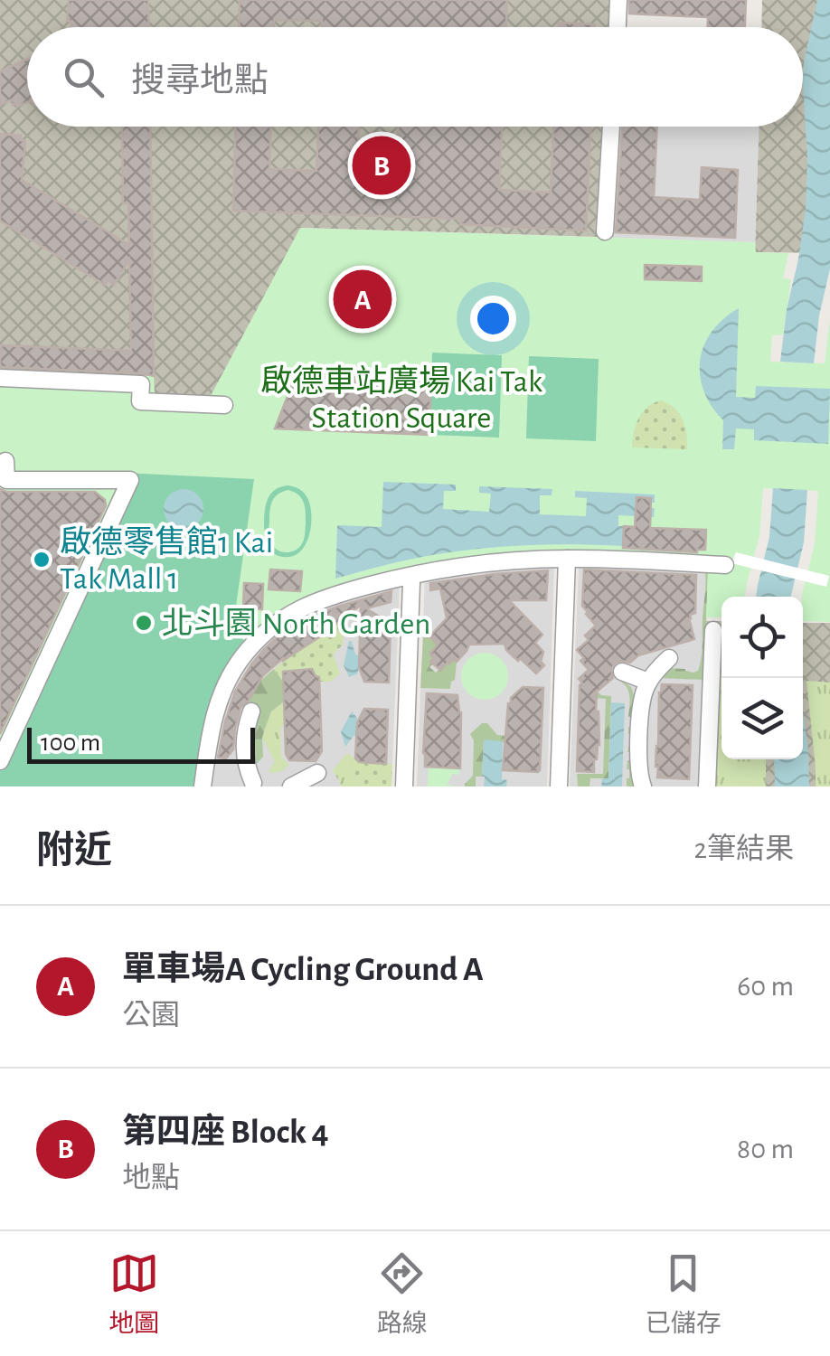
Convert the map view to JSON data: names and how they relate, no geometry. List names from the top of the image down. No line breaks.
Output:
{"parks":["啟德車站廣場 Kai Tak Station Square"],"places":["啟德零售館1 Kai Tak Mall 1","北斗園 North Garden"],"scale_bar":"100 m","page":{"search":"搜尋地點","pins":["B","A"],"scale":"100 m","heading":["附近","2筆結果"],"list":[{"mark":"A","name":"單車場A Cycling Ground A","note":"公園","value":"60 m"},{"mark":"B","name":"第四座 Block 4","note":"地點","value":"80 m"}],"nav":["地圖","路線","已儲存"]}}
